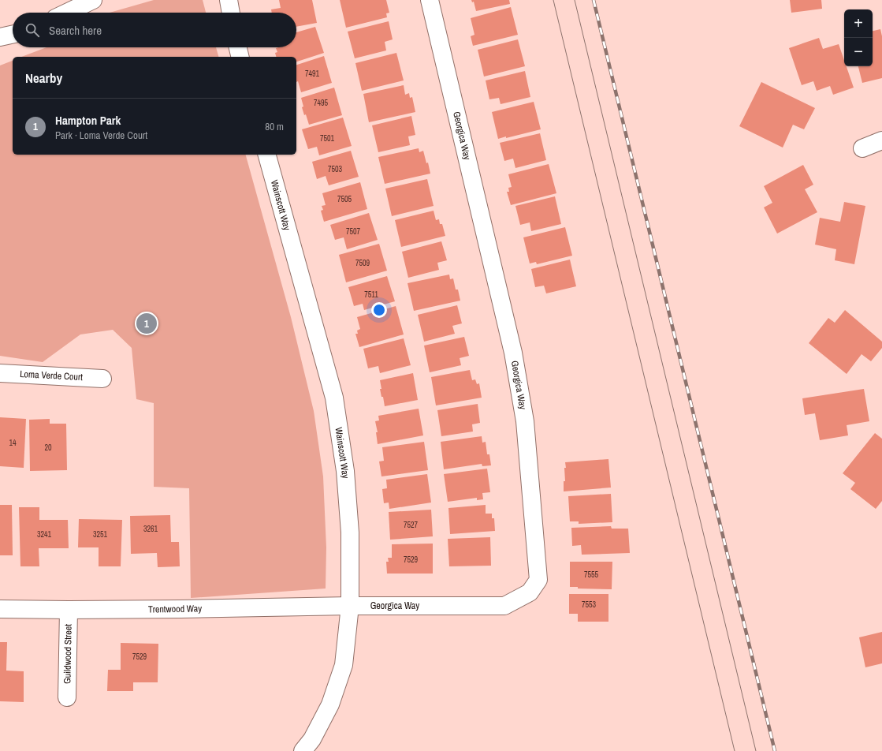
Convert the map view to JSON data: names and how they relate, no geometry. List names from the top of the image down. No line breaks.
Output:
{"streets":{"street":["Georgica Way","Wainscott Way","Loma Verde Court","Trentwood Way","Guildwood Street"]},"crossings":[["Georgica Way","Wainscott Way"],["Georgica Way","Trentwood Way"],["Wainscott Way","Trentwood Way"],["Trentwood Way","Guildwood Street"]],"house_numbers":["7491","7495","7501","7503","7505","7507","7509","7511","14","20","7527","3261","3241","3251","7529","7555","7553","7529"],"page":{"map_buttons":["+","−"],"search":"Search here","heading":"Nearby","list":[{"mark":"1","name":"Hampton Park","note":"Park · Loma Verde Court","value":"80 m"}],"pins":"1"}}
